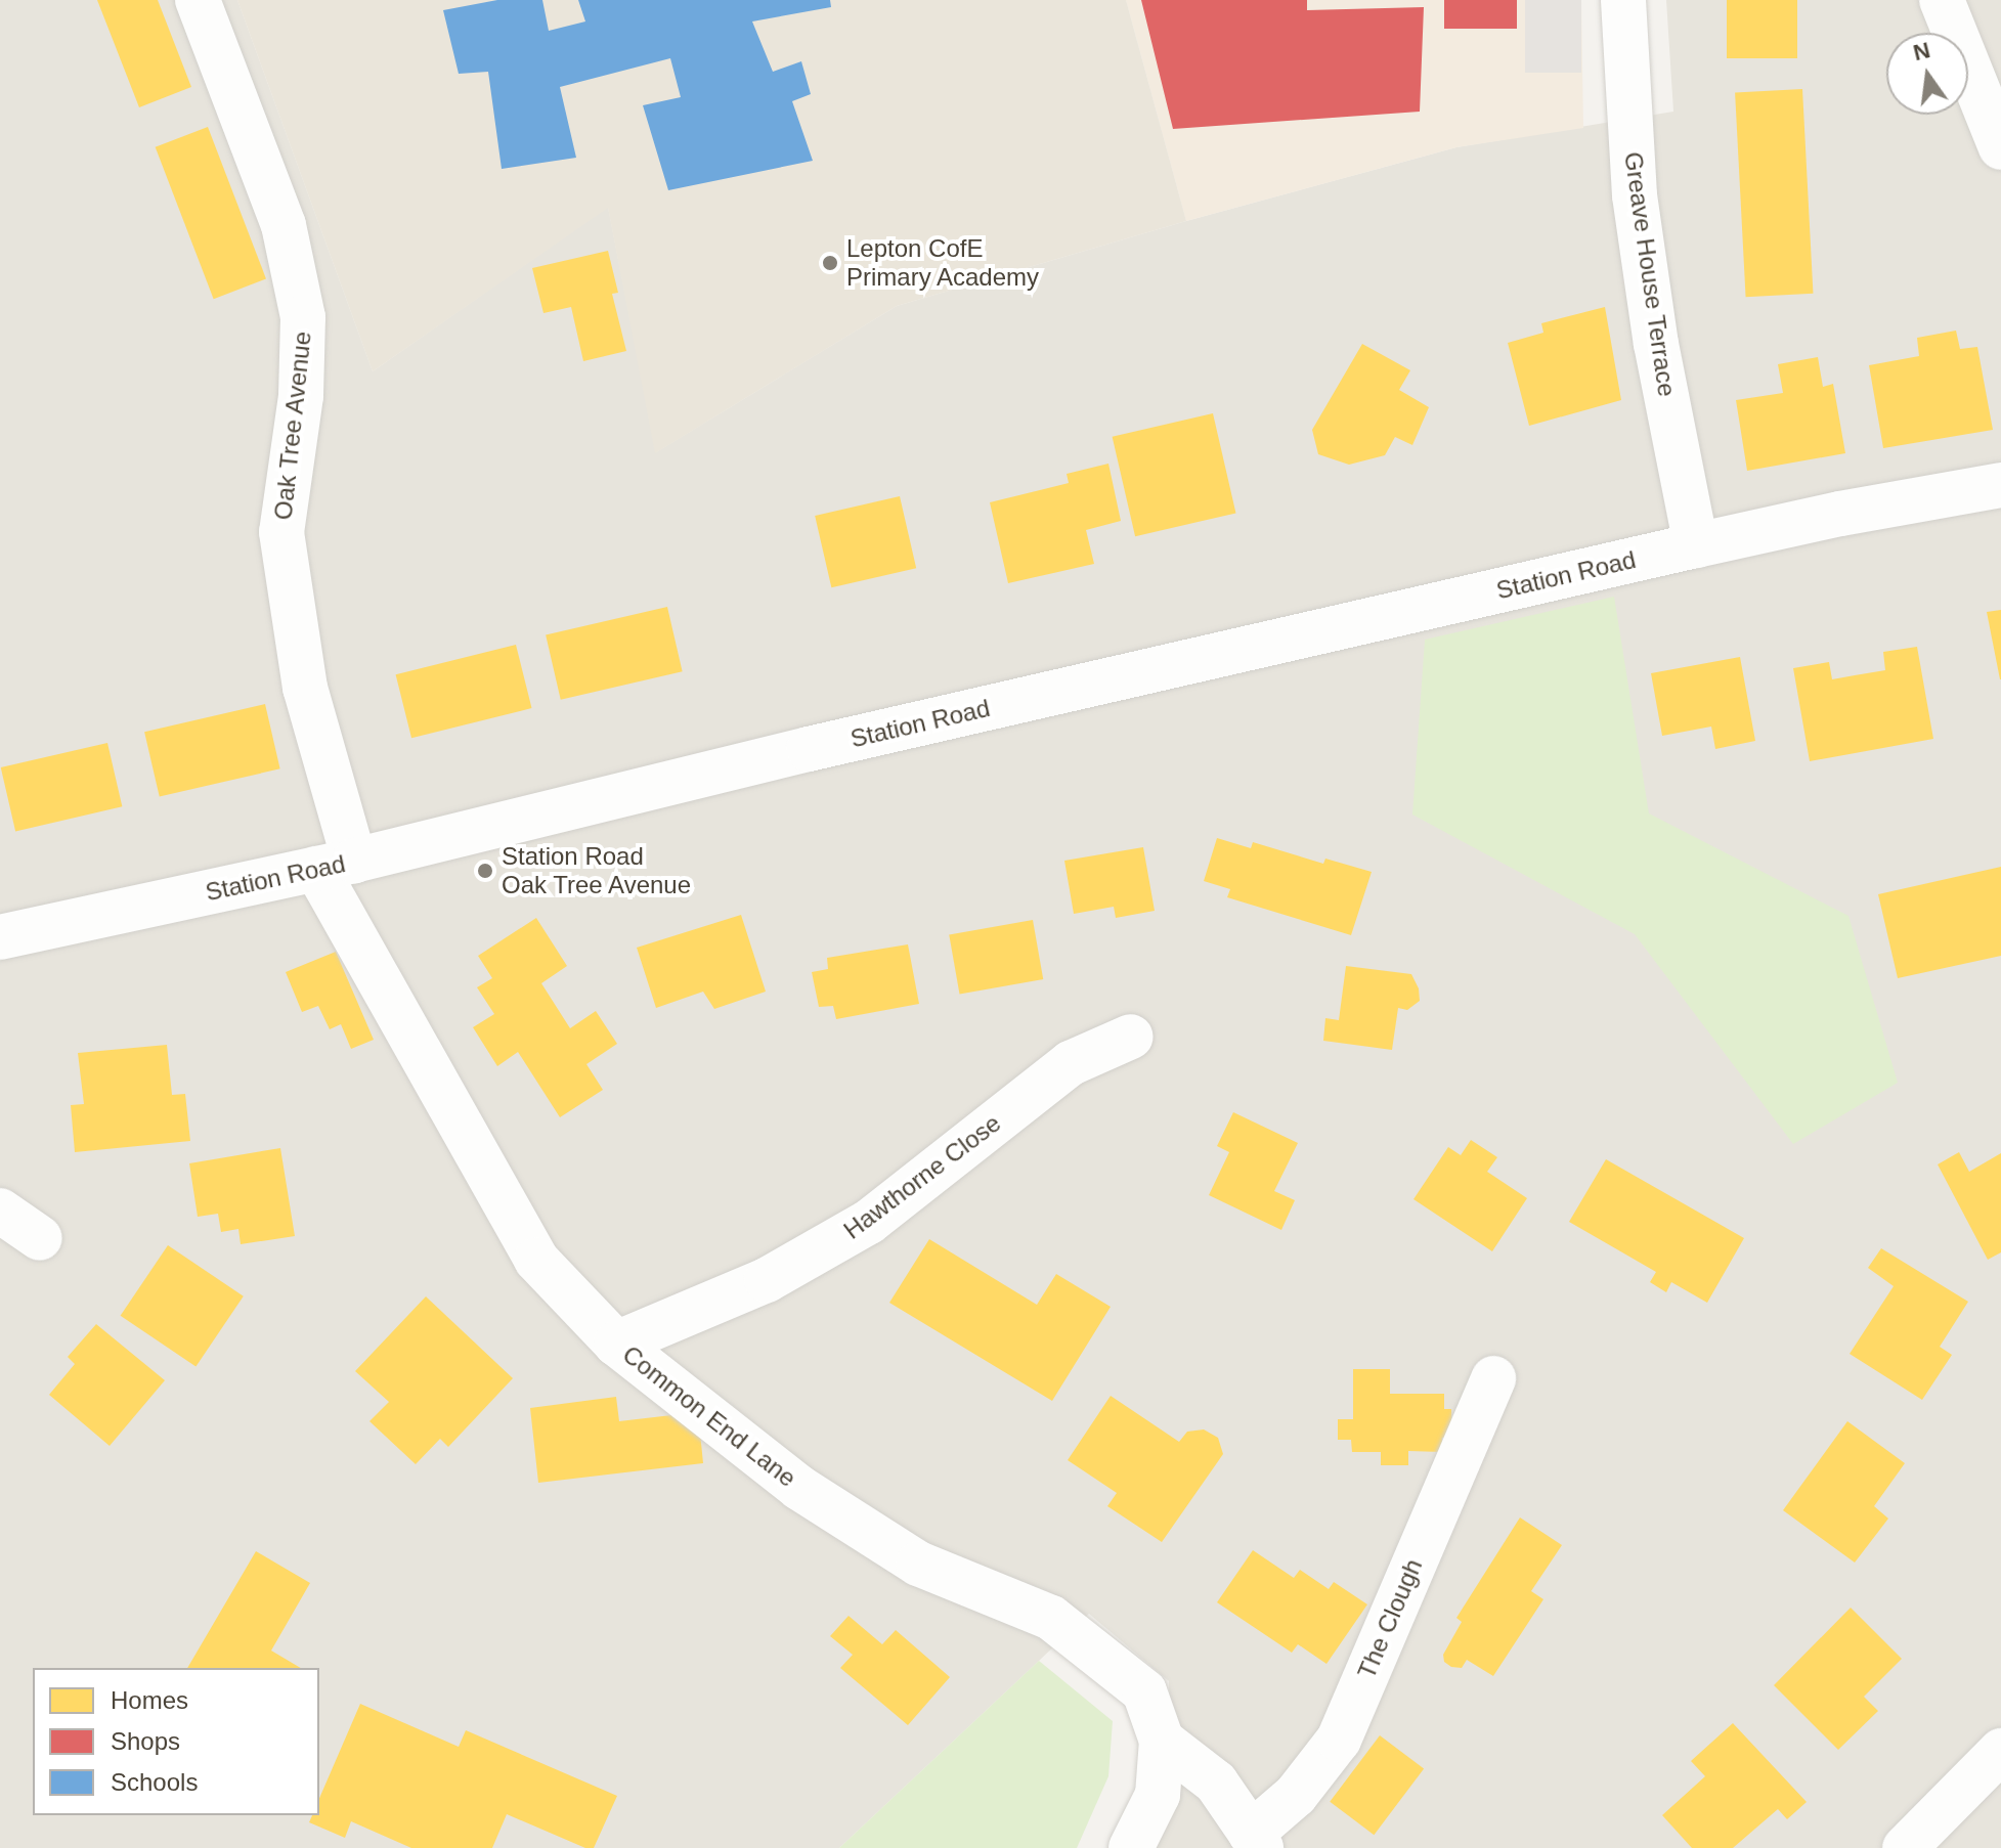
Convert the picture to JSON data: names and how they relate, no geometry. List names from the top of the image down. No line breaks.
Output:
{"streets":{"street":["Greave House Terrace","Oak Tree Avenue","Station Road","Hawthorne Close","Common End Lane","The Clough"]},"crossings":[["Greave House Terrace","Station Road"],["Oak Tree Avenue","Station Road"],["Oak Tree Avenue","Common End Lane"],["Station Road","Common End Lane"],["Hawthorne Close","Common End Lane"]],"places":["Lepton CofE Primary Academy","Station Road Oak Tree Avenue"],"legend":["Homes","Shops","Schools"],"north":"top"}
